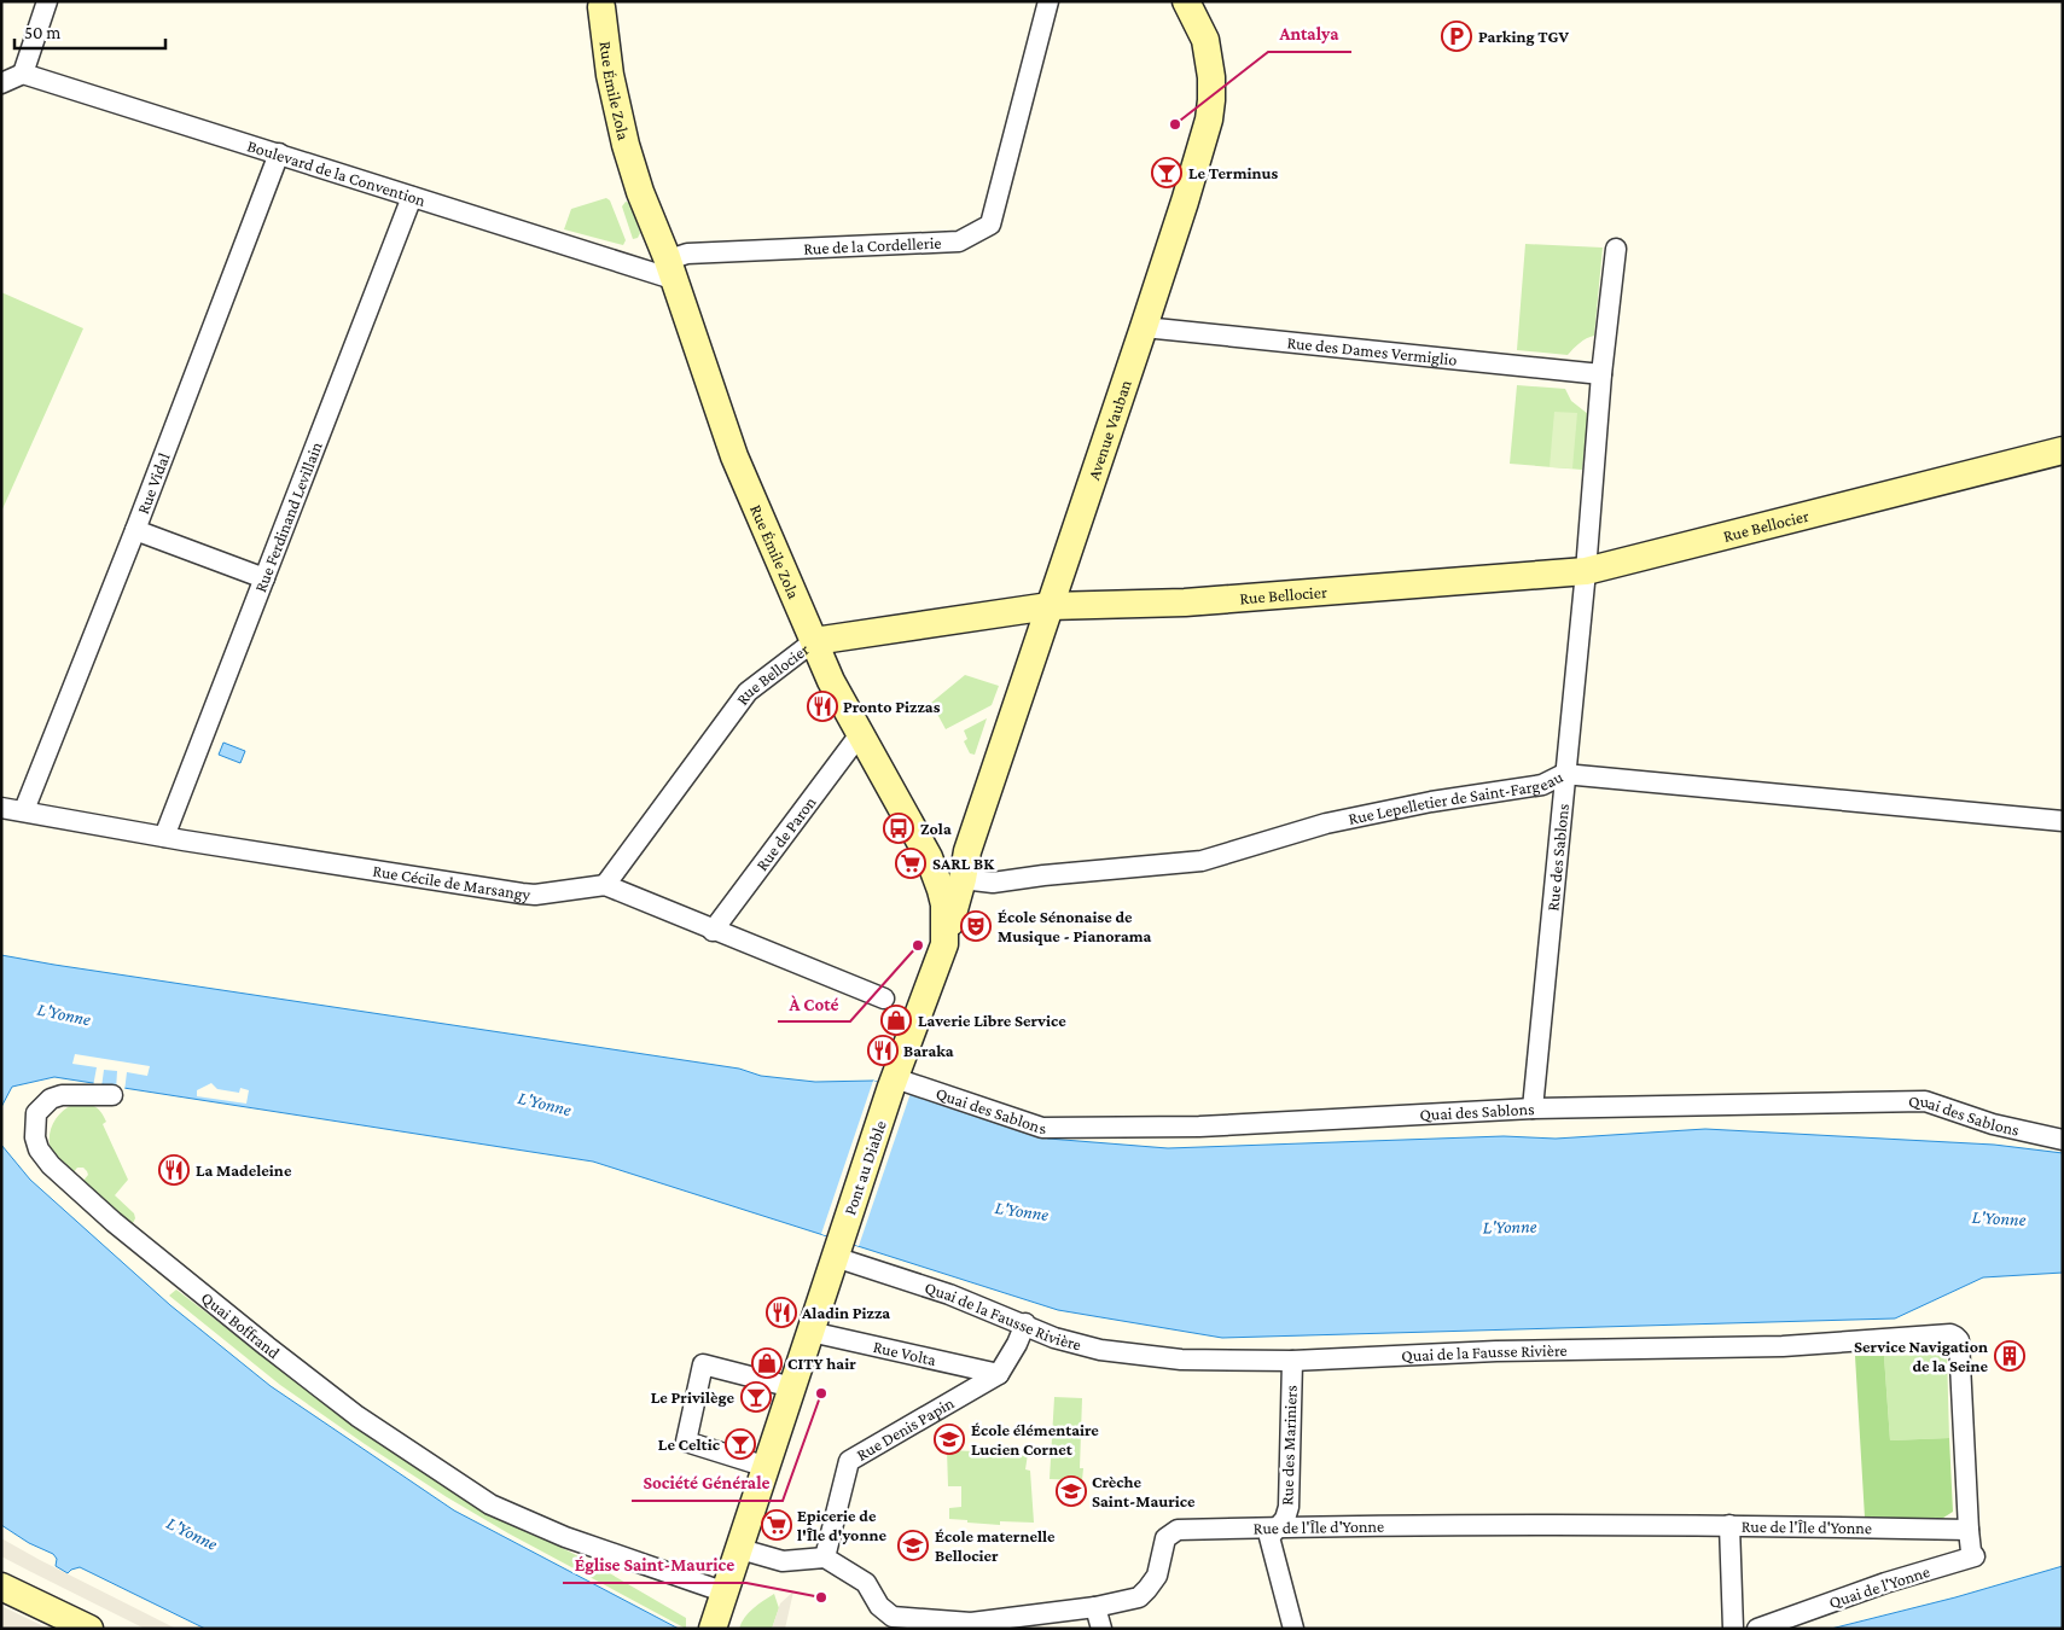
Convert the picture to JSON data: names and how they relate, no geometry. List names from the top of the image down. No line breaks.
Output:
{"streets":{"main road":["Rue Émile Zola","Avenue Vauban","Rue Bellocier","Pont au Diable"],"street":["Boulevard de la Convention","Rue de la Cordellerie","Rue des Dames Vermiglio","Rue Vidal","Rue Ferdinand Levillain","Rue Lepelletier de Saint-Fargeau","Rue de Paron","Rue des Sablons","Rue Cécile de Marsangy","Quai des Sablons","Quai de la Fausse Rivière","Quai Boffrand","Rue Volta","Rue Denis Papin","Rue des Mariniers","Rue de l'Île d'Yonne","Quai de l'Yonne"]},"crossings":[["Rue Émile Zola","Boulevard de la Convention"],["Rue Émile Zola","Rue de la Cordellerie"],["Rue Émile Zola","Avenue Vauban"],["Rue Émile Zola","Rue Bellocier"],["Rue Émile Zola","Rue de Paron"],["Rue Émile Zola","Quai des Sablons"],["Rue Émile Zola","Pont au Diable"],["Boulevard de la Convention","Rue de la Cordellerie"],["Boulevard de la Convention","Rue Vidal"],["Boulevard de la Convention","Rue Ferdinand Levillain"],["Rue des Dames Vermiglio","Avenue Vauban"],["Avenue Vauban","Rue Bellocier"],["Avenue Vauban","Rue Lepelletier de Saint-Fargeau"],["Rue Vidal","Rue Cécile de Marsangy"],["Rue Ferdinand Levillain","Rue Cécile de Marsangy"],["Rue Bellocier","Rue des Sablons"],["Rue Bellocier","Rue Cécile de Marsangy"],["Rue Lepelletier de Saint-Fargeau","Rue des Sablons"],["Rue des Sablons","Quai des Sablons"],["Quai des Sablons","Pont au Diable"],["Pont au Diable","Quai de la Fausse Rivière"],["Pont au Diable","Quai Boffrand"],["Pont au Diable","Rue Volta"],["Quai de la Fausse Rivière","Rue des Mariniers"],["Quai de la Fausse Rivière","Rue de l'Île d'Yonne"],["Quai de la Fausse Rivière","Quai de l'Yonne"],["Rue Volta","Rue Denis Papin"],["Rue Denis Papin","Rue de l'Île d'Yonne"],["Rue des Mariniers","Rue de l'Île d'Yonne"],["Rue de l'Île d'Yonne","Quai de l'Yonne"]],"water":["L'Yonne"],"places":{"parking":["Parking TGV"],"other":["Antalya","À Coté","Société Générale","Église Saint-Maurice"],"bar":["Le Terminus","Le Privilège","Le Celtic"],"restaurant":["Pronto Pizzas","Baraka","La Madeleine","Aladin Pizza"],"bus stop":["Zola"],"supermarket":["SARL BK","Epicerie de l'Île d'yonne"],"theatre":["École Sénonaise de Musique - Pianorama"],"shop":["Laverie Libre Service","CITY hair"],"building":["Service Navigation de la Seine"],"school or university":["École élémentaire Lucien Cornet","Crèche Saint-Maurice","École maternelle Bellocier"]},"scale_bar":"50 m"}
